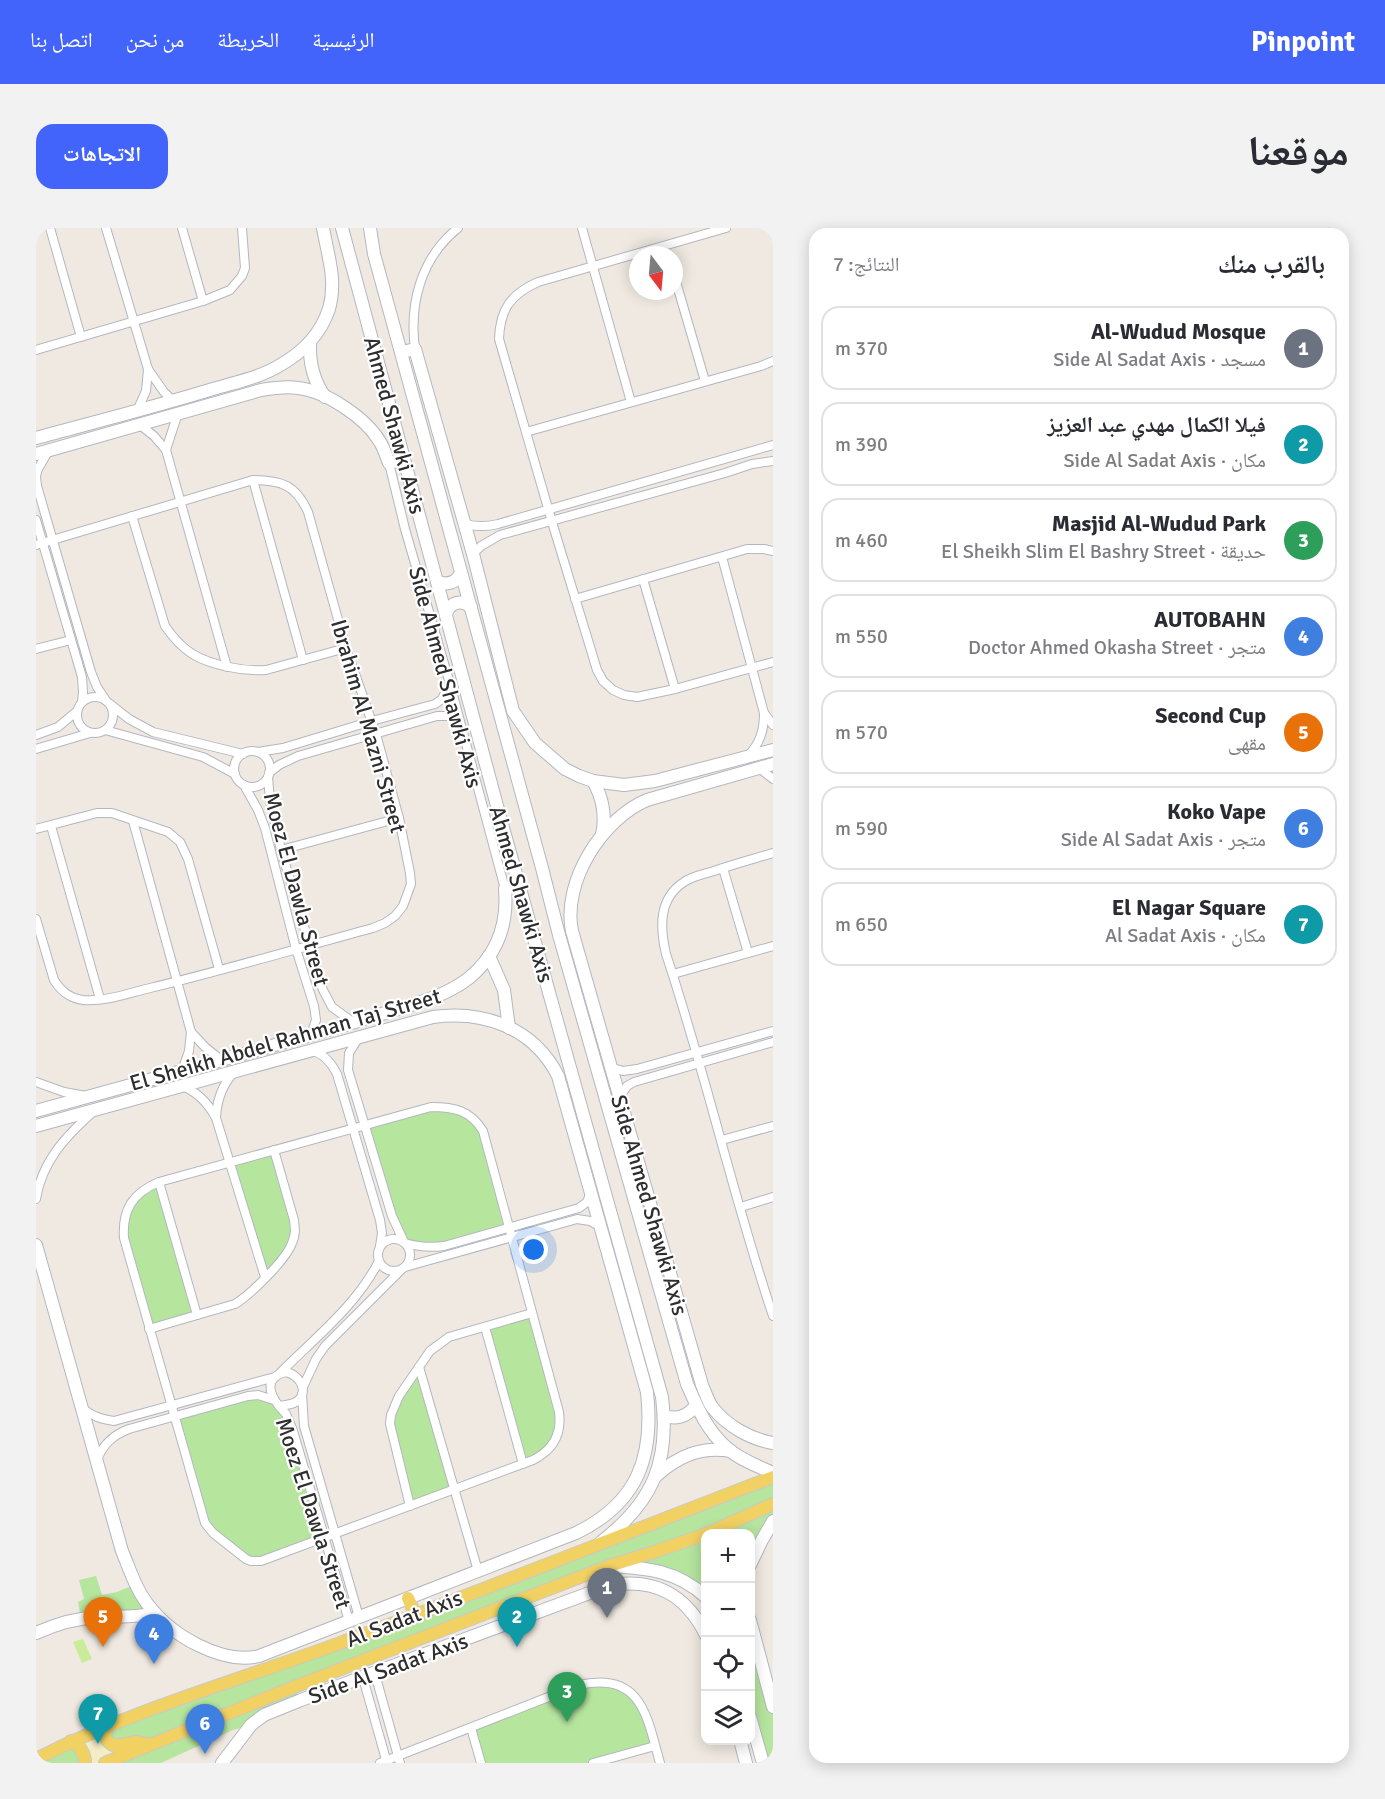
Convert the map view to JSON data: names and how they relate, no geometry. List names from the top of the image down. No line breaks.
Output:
{"streets":{"main road":["Al Sadat Axis"],"street":["Ahmed Shawki Axis","Side Ahmed Shawki Axis","Ibrahim Al Mazni Street","Moez El Dawla Street","El Sheikh Abdel Rahman Taj Street","Side Al Sadat Axis"]},"crossings":[["Ahmed Shawki Axis","Al Sadat Axis"],["Side Ahmed Shawki Axis","El Sheikh Abdel Rahman Taj Street"],["Ibrahim Al Mazni Street","Moez El Dawla Street"],["Moez El Dawla Street","El Sheikh Abdel Rahman Taj Street"]],"north":"bottom","page":{"header":"Pinpoint","nav":["الرئيسية","الخريطة","من نحن","اتصل بنا"],"title":"موقعنا","buttons":"الاتجاهات","heading":["بالقرب منك","النتائج: 7"],"list":[{"mark":"1","name":"Al-Wudud Mosque","note":"مسجد · Side Al Sadat Axis","value":"370 m"},{"mark":"2","name":"فيلا الكمال مهدي عبد العزيز","note":"مكان · Side Al Sadat Axis","value":"390 m"},{"mark":"3","name":"Masjid Al-Wudud Park","note":"حديقة · El Sheikh Slim El Bashry Street","value":"460 m"},{"mark":"4","name":"AUTOBAHN","note":"متجر · Doctor Ahmed Okasha Street","value":"550 m"},{"mark":"5","name":"Second Cup","note":"مقهى","value":"570 m"},{"mark":"6","name":"Koko Vape","note":"متجر · Side Al Sadat Axis","value":"590 m"},{"mark":"7","name":"El Nagar Square","note":"مكان · Al Sadat Axis","value":"650 m"}],"map_buttons":["+","−"],"pins":["1","2","5","4","3","7","6"]}}
